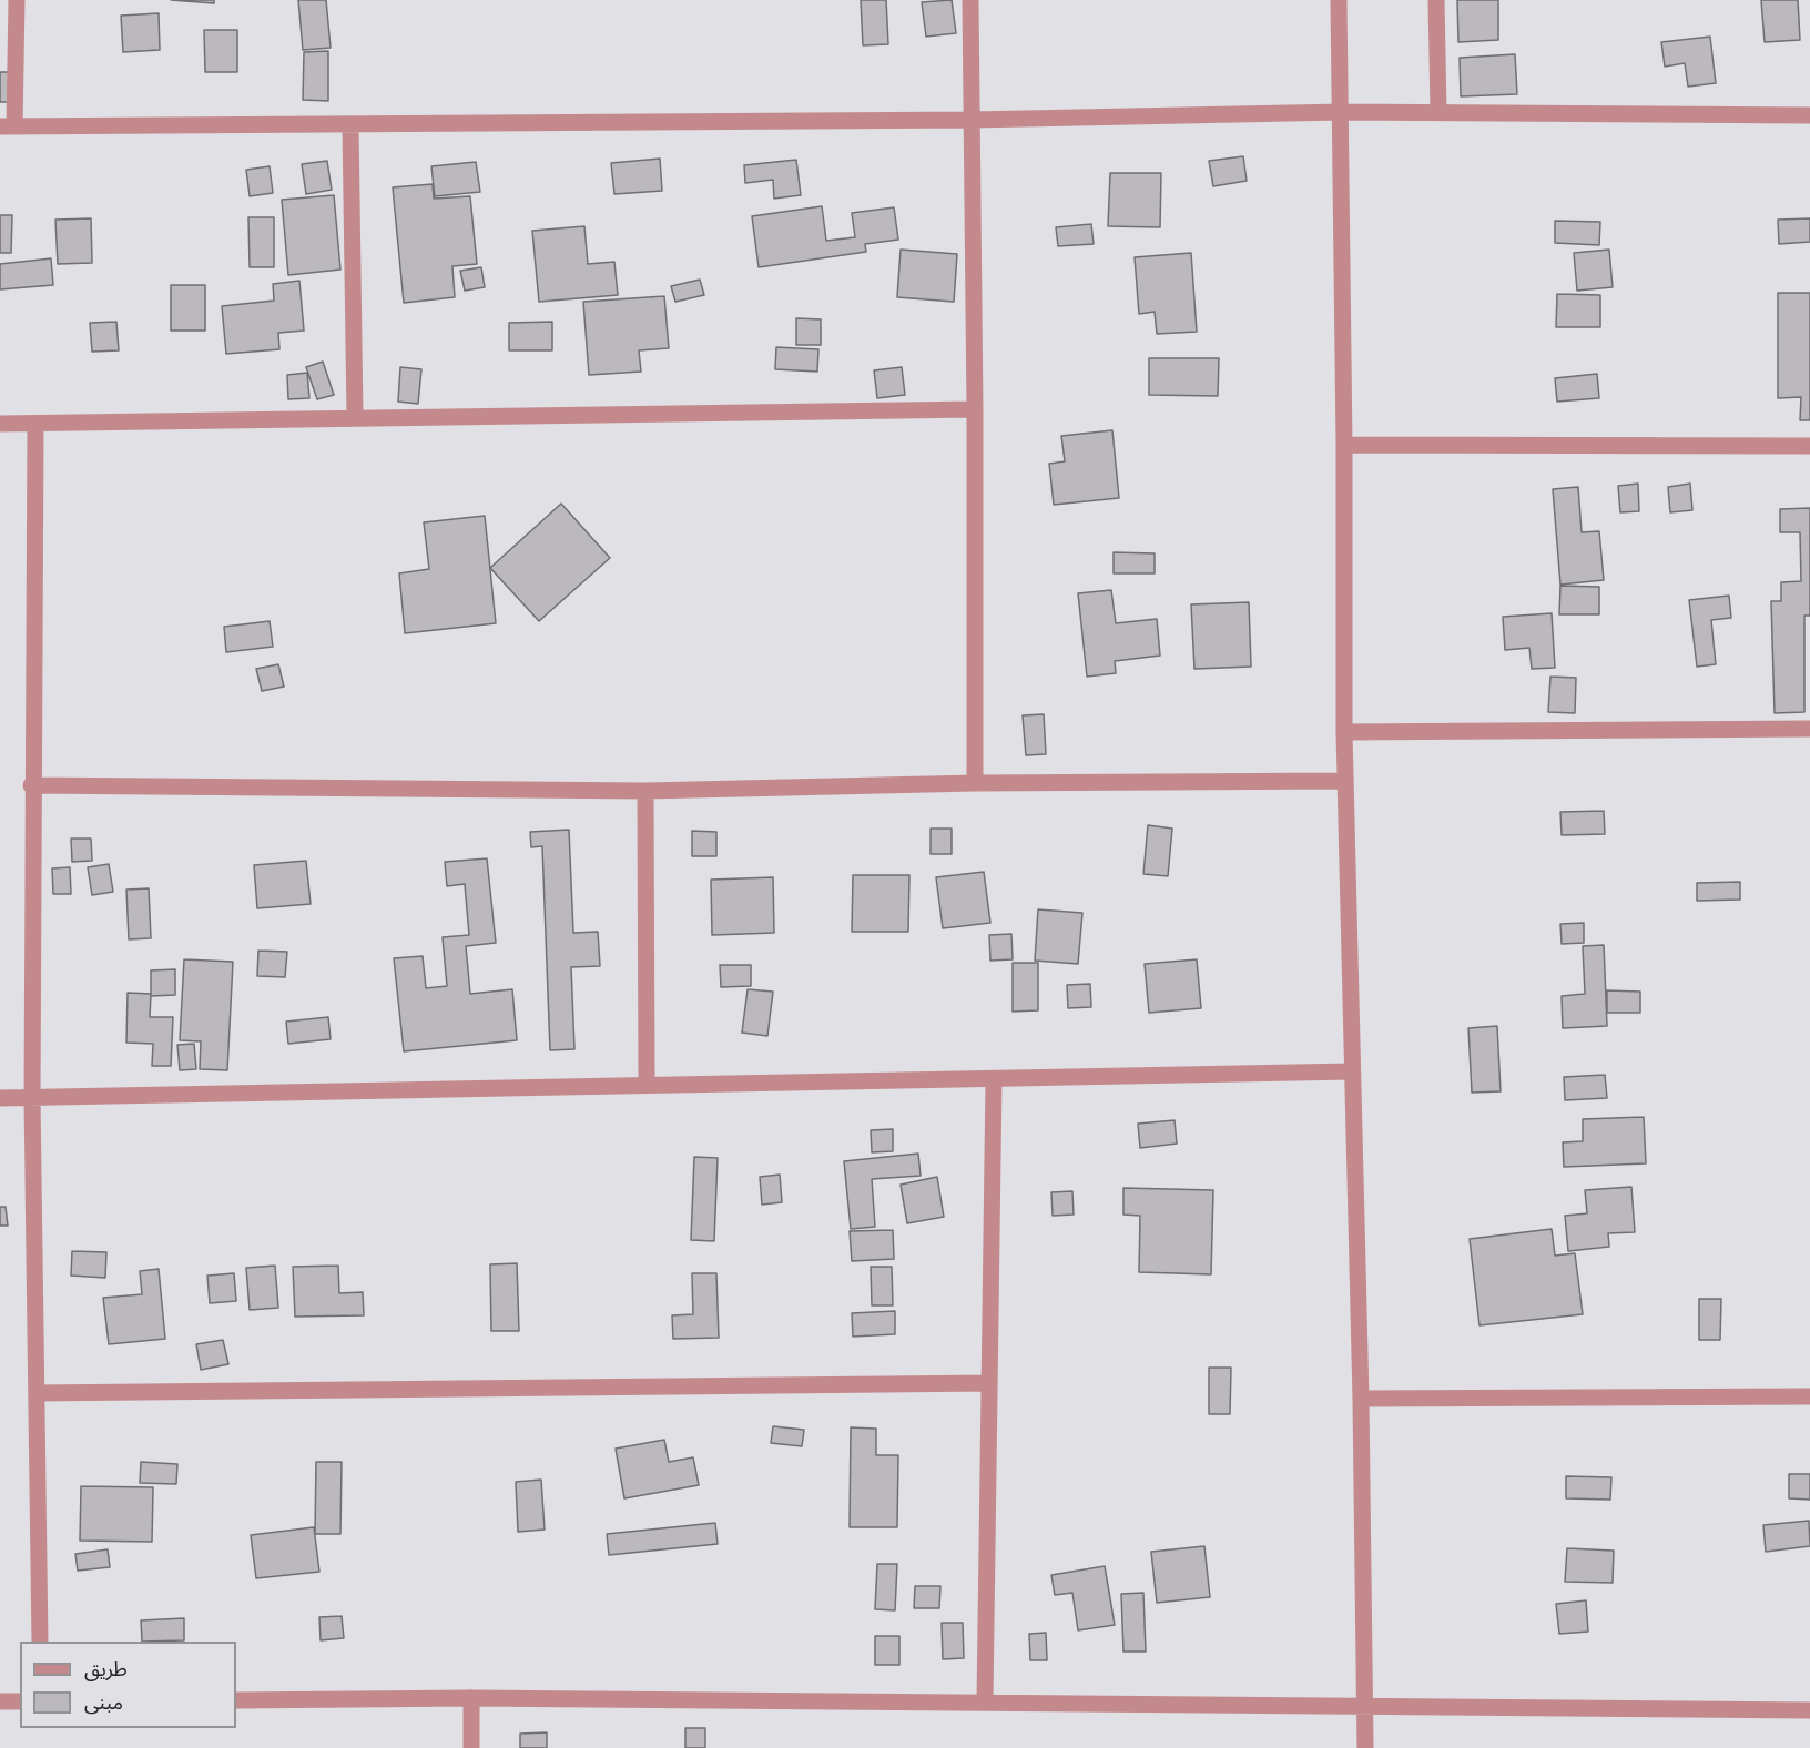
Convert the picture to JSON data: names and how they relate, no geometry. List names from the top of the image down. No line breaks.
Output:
{"legend":["طريق","مبنى"]}
